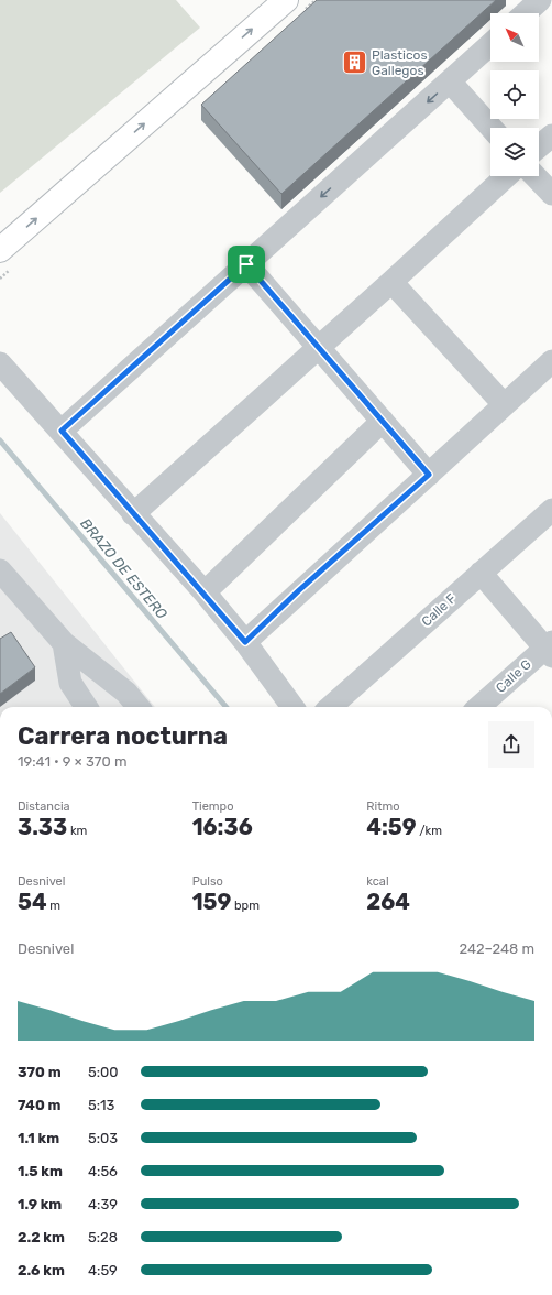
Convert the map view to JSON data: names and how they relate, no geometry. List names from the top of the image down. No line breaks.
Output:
{"streets":{"street":["Calle F","Calle G"]},"water":["BRAZO DE ESTERO"],"places":{"building":["Plasticos Gallegos"]},"north":"top left","page":{"heading":["Carrera nocturna","19:41 · 9 × 370 m"],"stats":[["Distancia","3.33 km"],["Tiempo","16:36"],["Ritmo","4:59 /km"],["Desnivel","54 m"],["Pulso","159 bpm"],["kcal","264"]],"chart":["Desnivel","242–248 m"],"list":[{"name":"370 m","note":"5:00"},{"name":"740 m","note":"5:13"},{"name":"1.1 km","note":"5:03"},{"name":"1.5 km","note":"4:56"},{"name":"1.9 km","note":"4:39"},{"name":"2.2 km","note":"5:28"},{"name":"2.6 km","note":"4:59"}]}}
